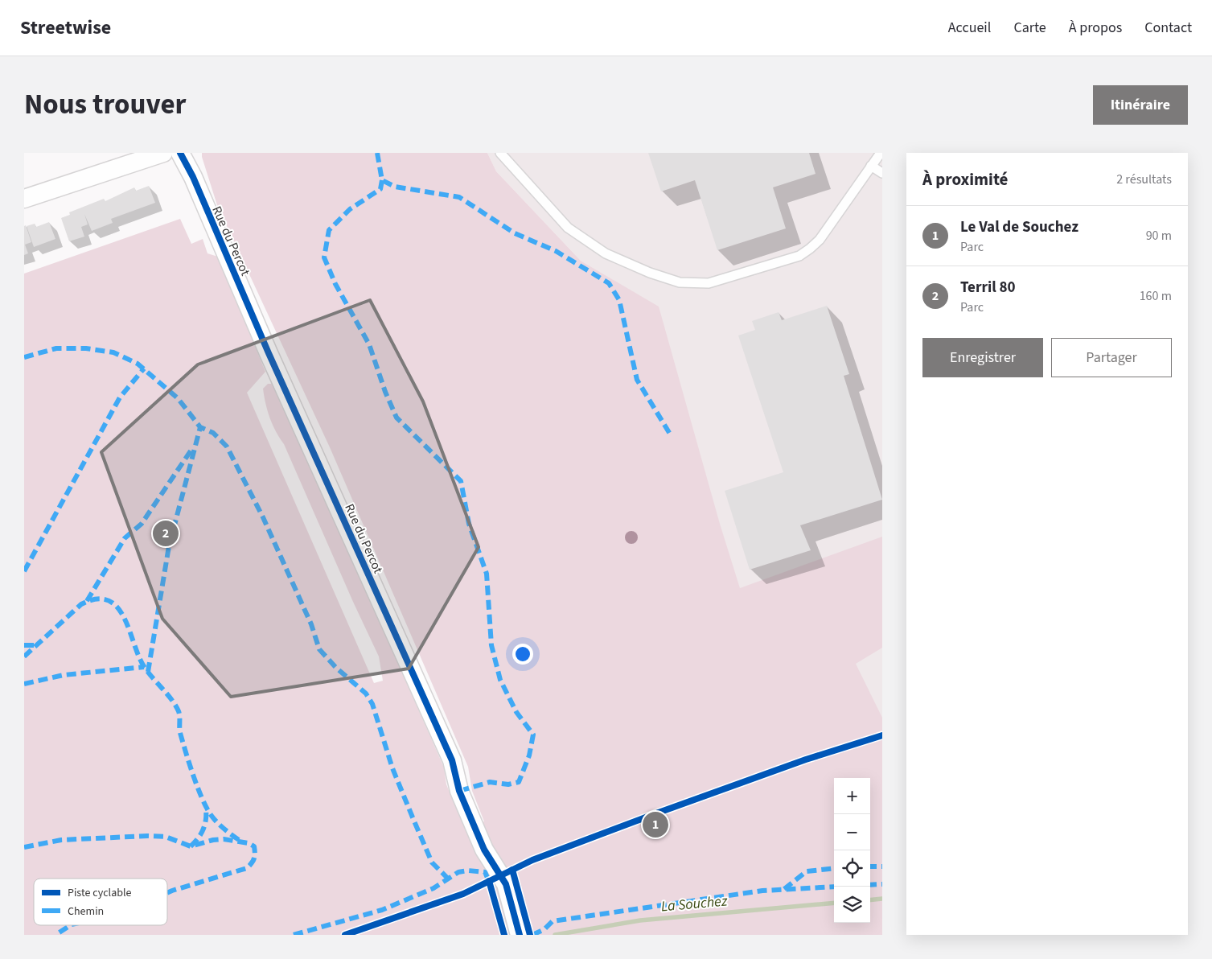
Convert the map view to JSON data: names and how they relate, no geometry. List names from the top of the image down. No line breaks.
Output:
{"streets":{"street":["Rue du Percot"]},"water":["La Souchez"],"legend":["Piste cyclable","Chemin"],"page":{"header":"Streetwise","nav":["Accueil","Carte","À propos","Contact"],"title":"Nous trouver","buttons":["Itinéraire",["Enregistrer","Partager"]],"heading":["À proximité","2 résultats"],"list":[{"mark":"1","name":"Le Val de Souchez","note":"Parc","value":"90 m"},{"mark":"2","name":"Terril 80","note":"Parc","value":"160 m"}],"pins":["2","1"],"map_buttons":["+","−"]}}
